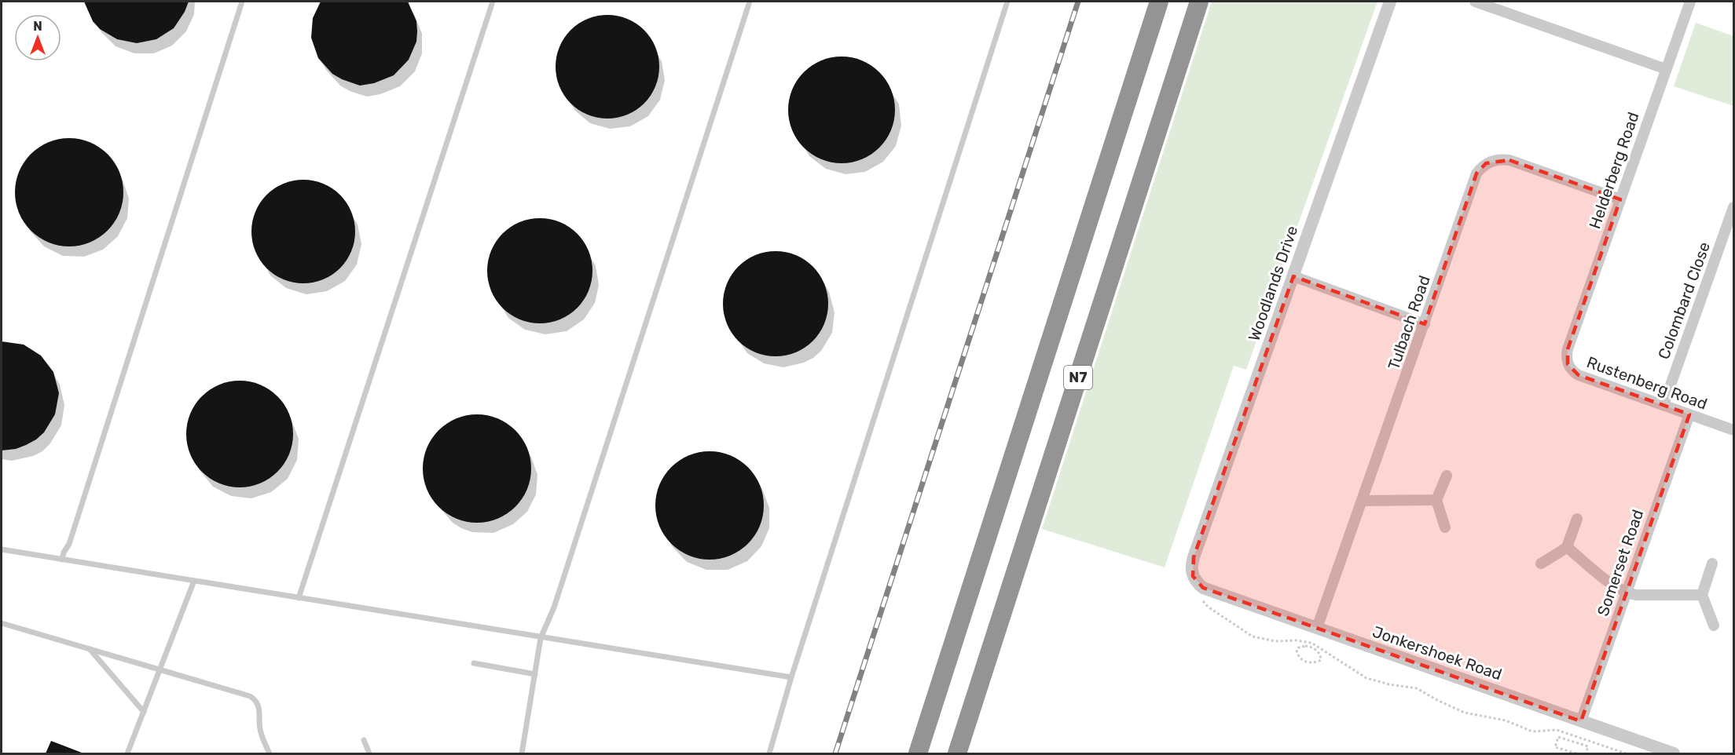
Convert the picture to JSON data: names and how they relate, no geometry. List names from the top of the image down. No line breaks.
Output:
{"streets":{"highway":["N7"],"street":["Helderberg Road","Woodlands Drive","Colombard Close","Tulbach Road","Rustenberg Road","Somerset Road","Jonkershoek Road"]},"crossings":[["Helderberg Road","Tulbach Road"],["Helderberg Road","Rustenberg Road"],["Woodlands Drive","Jonkershoek Road"],["Colombard Close","Rustenberg Road"],["Tulbach Road","Jonkershoek Road"],["Rustenberg Road","Somerset Road"],["Somerset Road","Jonkershoek Road"]],"north":"top"}
